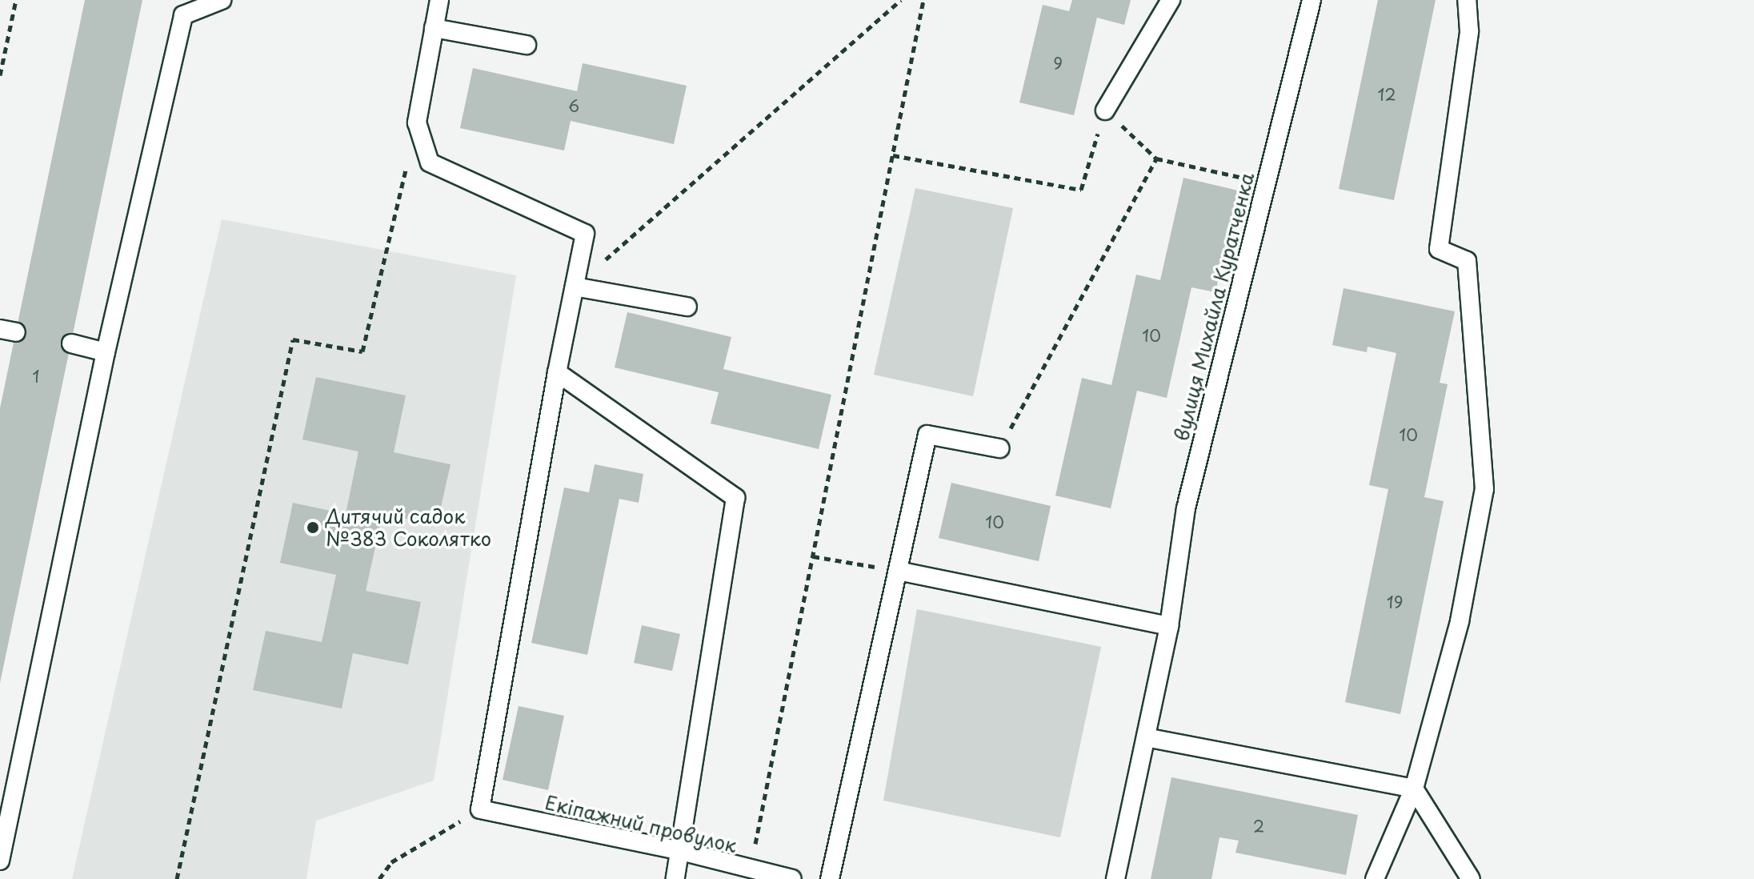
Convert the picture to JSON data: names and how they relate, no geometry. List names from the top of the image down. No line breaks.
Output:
{"streets":{"lane":["вулиця Михайла Куратченка","Екіпажний провулок"]},"places":["Дитячий садок №383 Соколятко"],"house_numbers":["9","12","6","10","1","10","10","19","2"]}
